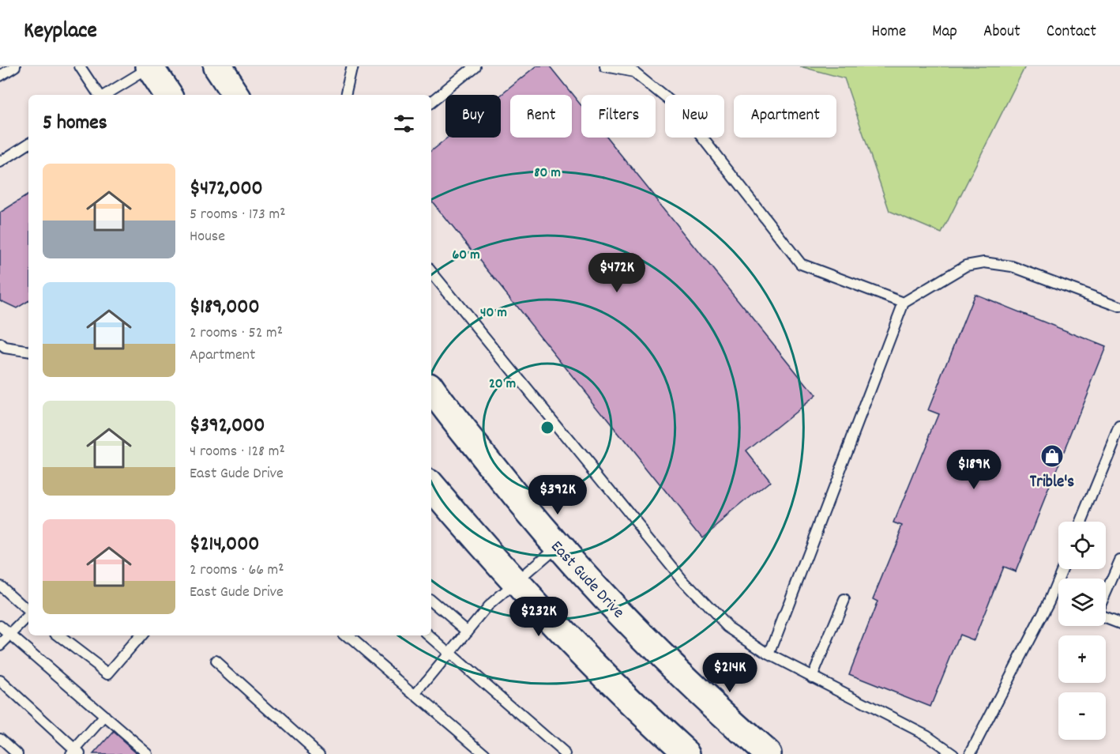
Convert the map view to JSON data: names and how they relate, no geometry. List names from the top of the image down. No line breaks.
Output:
{"streets":{"main road":["East Gude Drive"]},"places":{"shop":["Trible's"]},"page":{"header":"Keyplace","nav":["Home","Map","About","Contact"],"chip":["Buy","Rent","Filters","New","Apartment"],"heading":"5 homes","list":[{"name":"$472,000","note":"5 rooms · 173 m² · House"},{"name":"$189,000","note":"2 rooms · 52 m² · Apartment"},{"name":"$392,000","note":"4 rooms · 128 m² · East Gude Drive"},{"name":"$214,000","note":"2 rooms · 66 m² · East Gude Drive"}],"price":["$472K","$189K","$392K","$232K","$214K"],"map_buttons":["+","−"]},"rings":["80 m","60 m","40 m","20 m"]}
